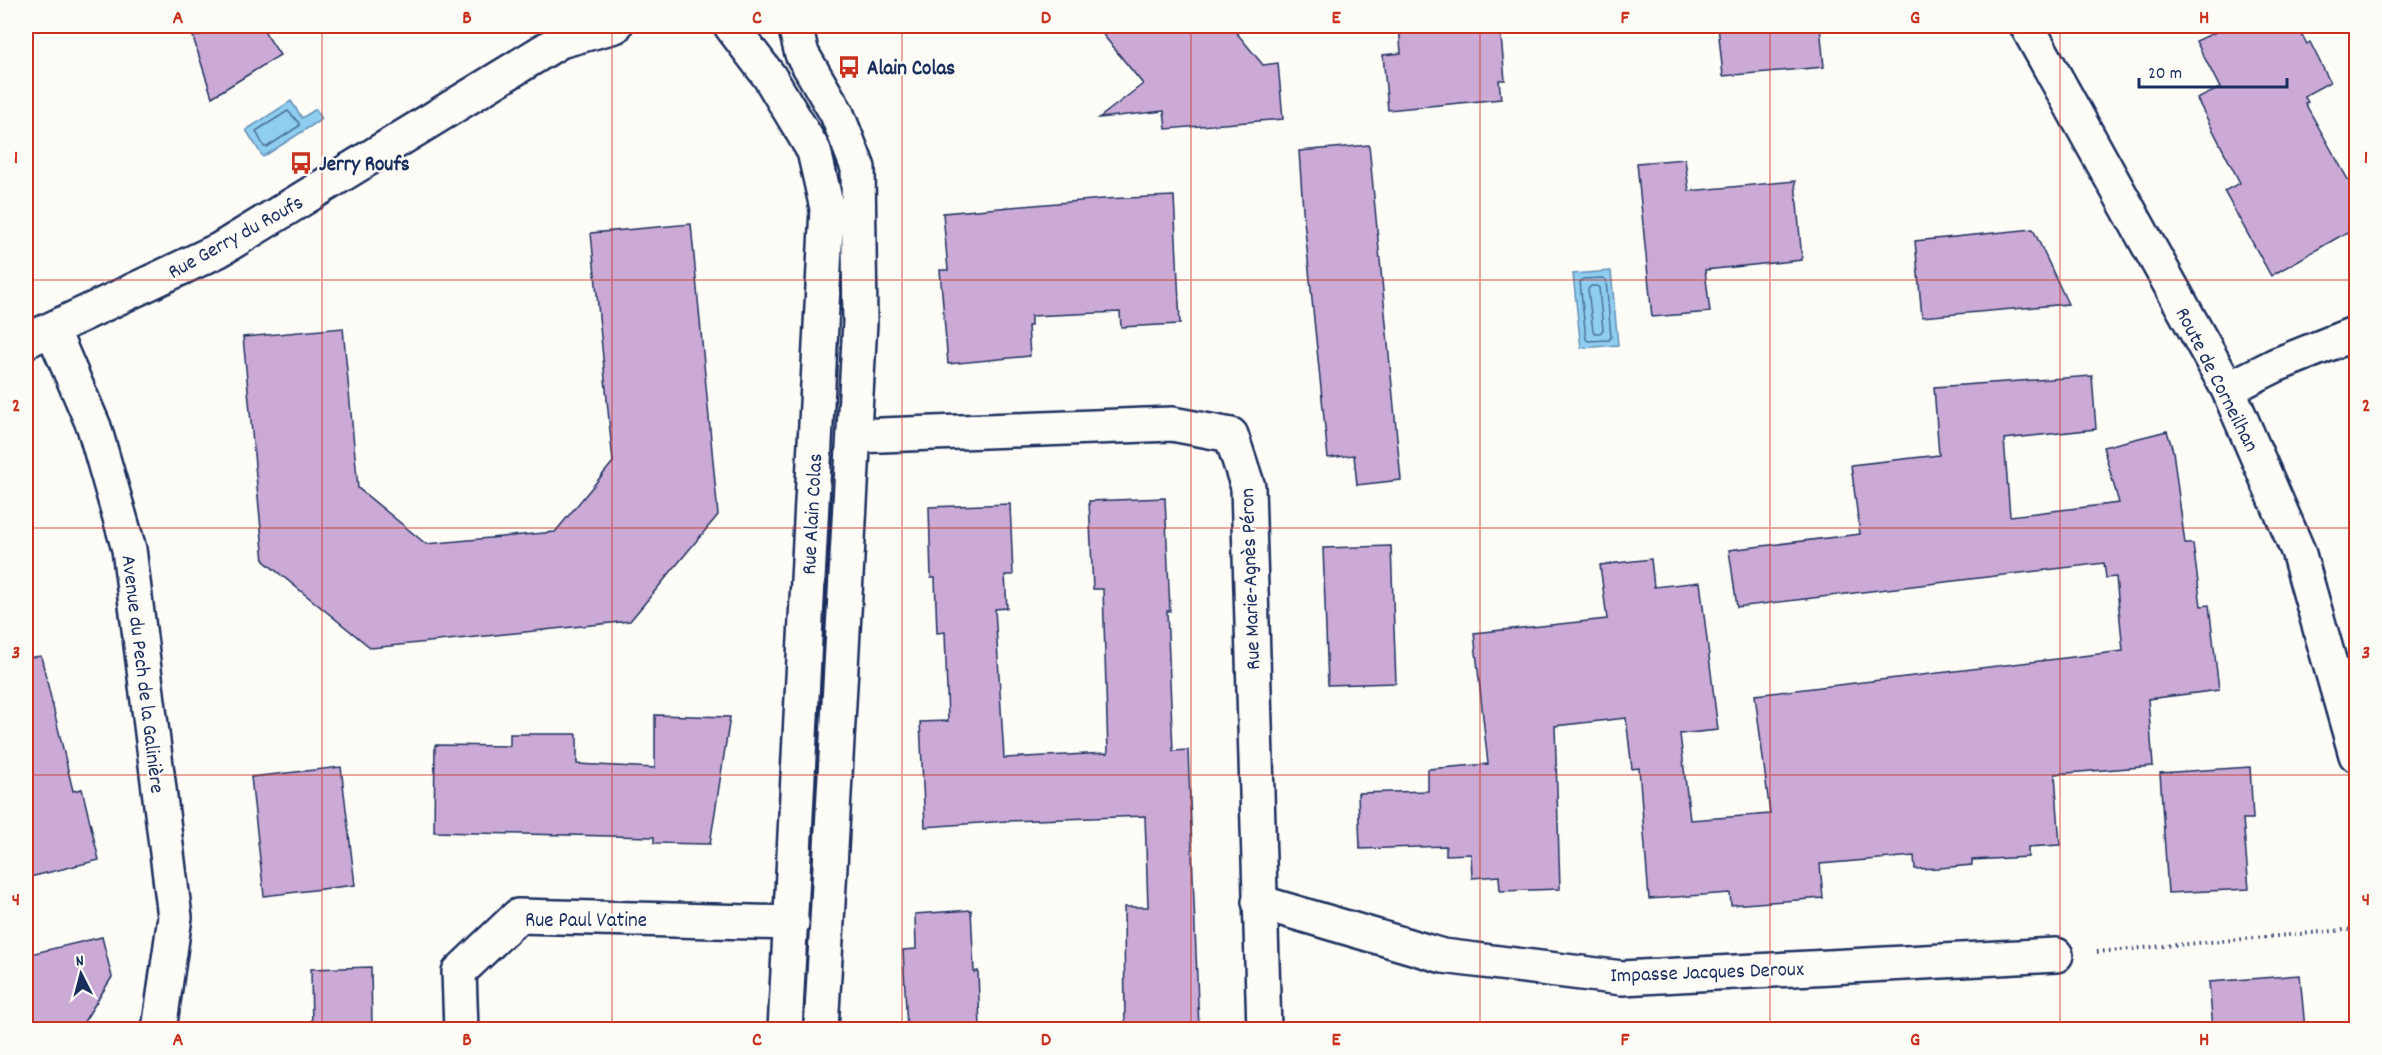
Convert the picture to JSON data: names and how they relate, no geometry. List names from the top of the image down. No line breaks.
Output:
{"streets":{"street":["Rue Gerry du Roufs","Route de Corneilhan","Rue Alain Colas","Rue Marie-Agnès Péron","Avenue du Pech de la Galinière","Rue Paul Vatine","Impasse Jacques Deroux"]},"crossings":[["Rue Gerry du Roufs","Avenue du Pech de la Galinière"],["Rue Alain Colas","Rue Marie-Agnès Péron"],["Rue Alain Colas","Rue Paul Vatine"],["Rue Marie-Agnès Péron","Impasse Jacques Deroux"]],"places":{"bus stop":["Alain Colas","Jerry Roufs"]},"scale_bar":"20 m","north":"top","grid":{"columns":["A","B","C","D","E","F","G","H"],"rows":["1","2","3","4"]}}
